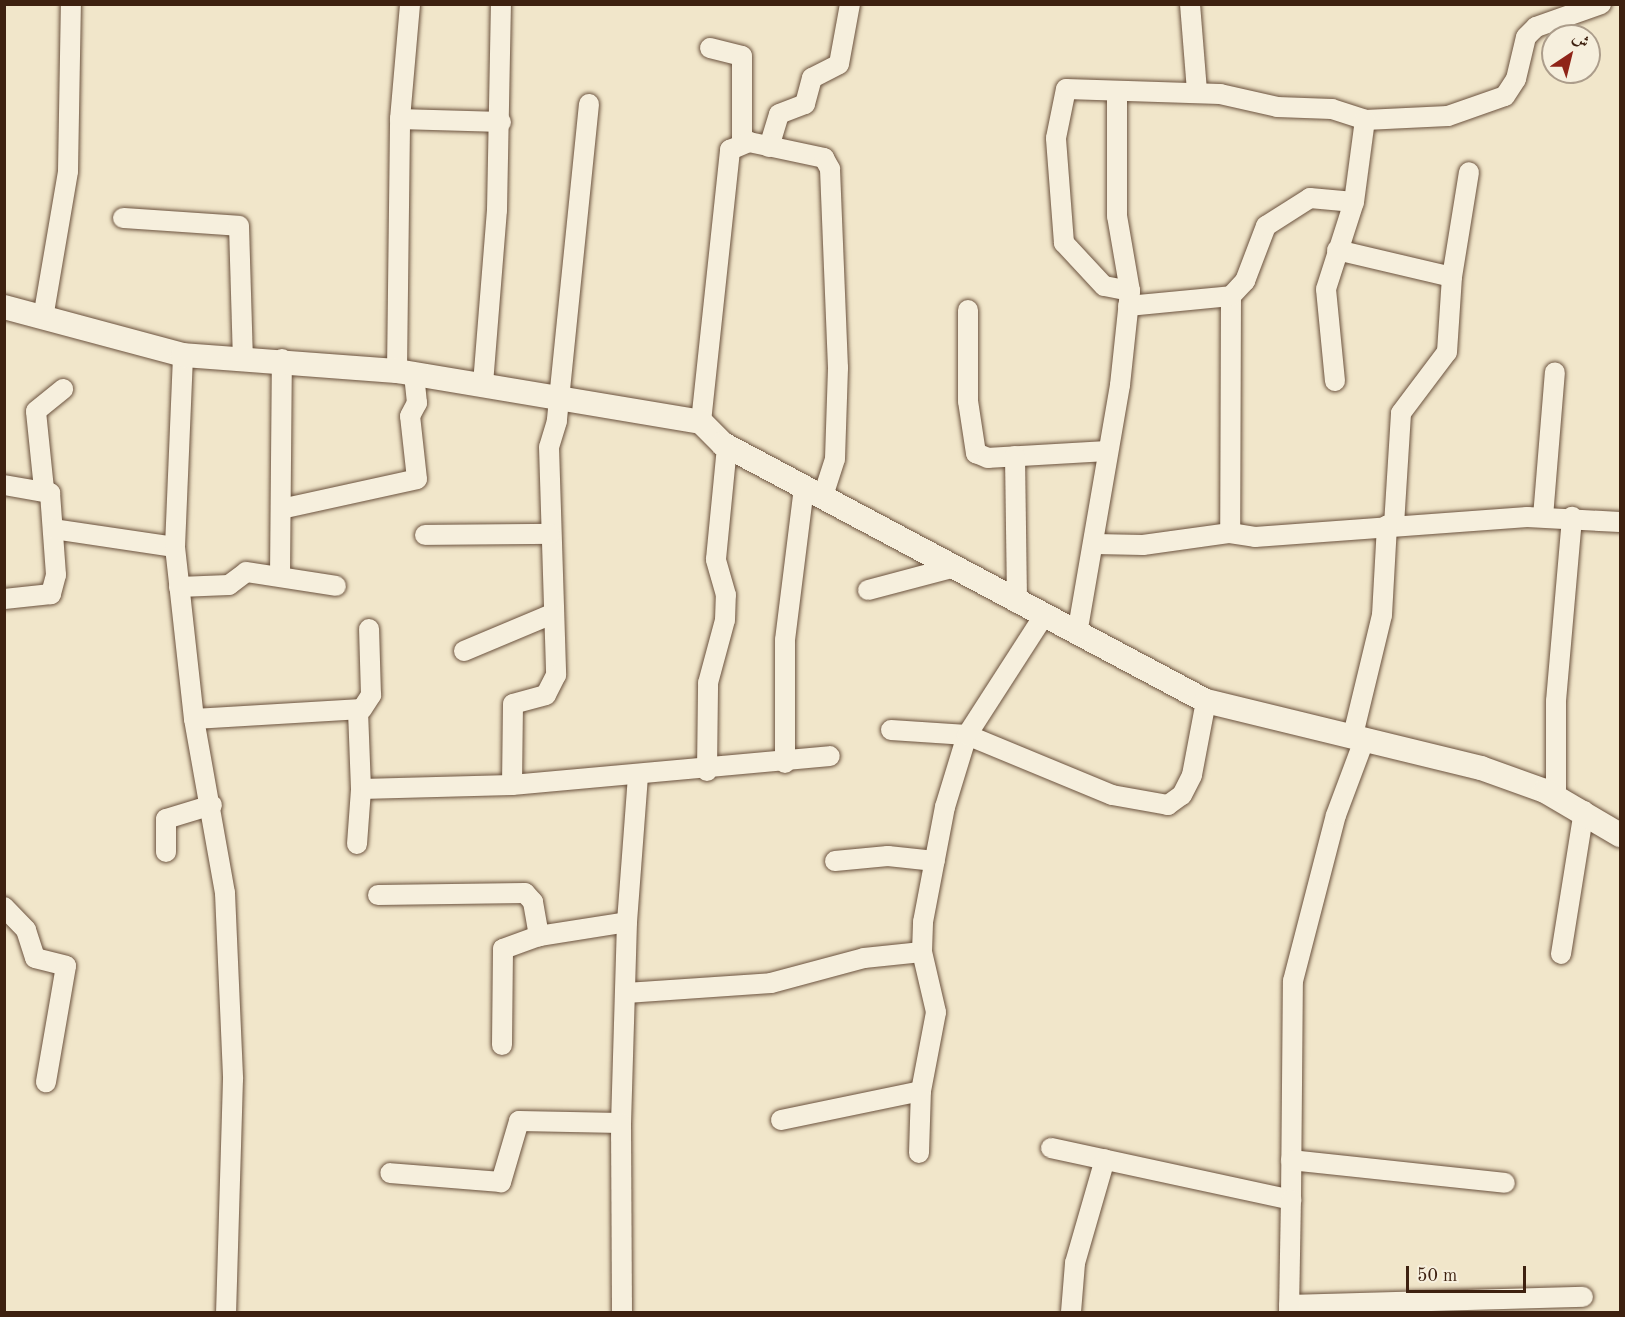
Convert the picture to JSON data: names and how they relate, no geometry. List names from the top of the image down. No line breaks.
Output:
{"scale_bar":"50 m","north":"top right"}
